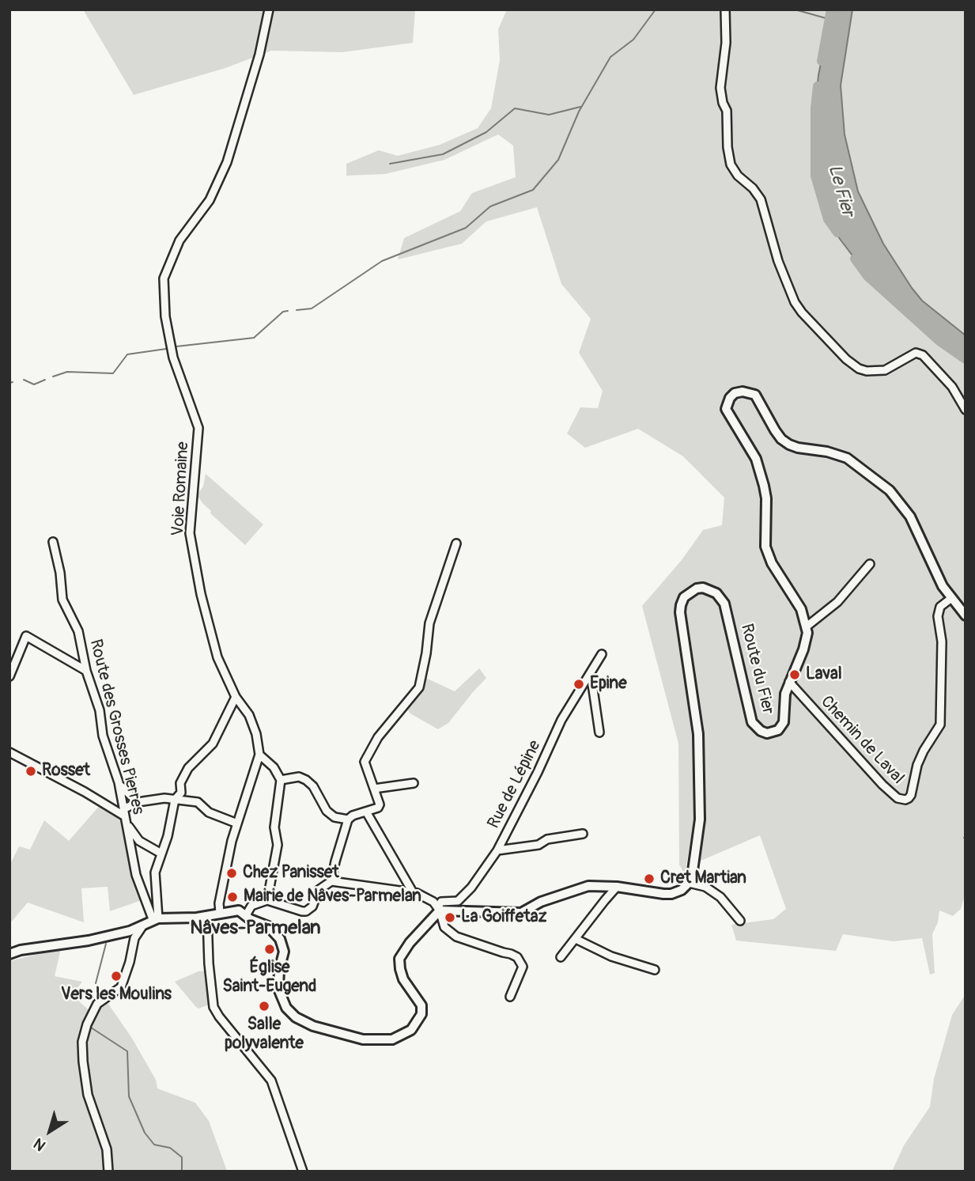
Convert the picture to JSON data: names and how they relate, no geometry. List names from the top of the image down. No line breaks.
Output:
{"streets":{"main road":["Route du Fier"],"street":["Voie Romaine","Route des Grosses Pierres","Chemin de Laval","Rue de Lépine"]},"crossings":[["Route du Fier","Chemin de Laval"]],"districts":["Nâves-Parmelan"],"water":["Le Fier"],"places":["Laval","Epine","Rosset","Chez Panisset","Cret Martian","Mairie de Nâves-Parmelan","La Goiffetaz","Église Saint-Eugend","Vers les Moulins","Salle polyvalente"],"north":"bottom left"}
